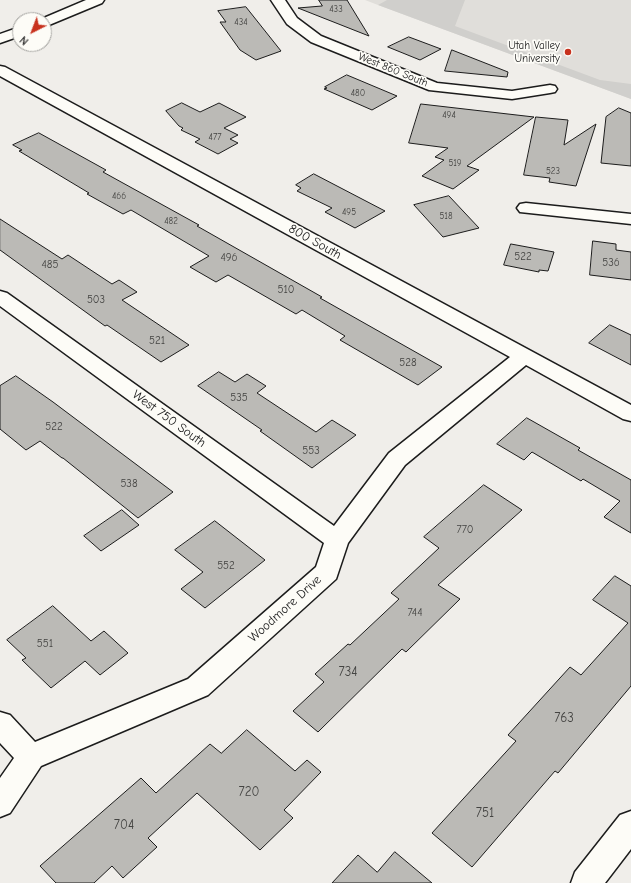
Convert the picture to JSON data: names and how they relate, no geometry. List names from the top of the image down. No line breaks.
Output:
{"streets":{"street":["West 860 South","800 South","West 750 South","Woodmore Drive"]},"crossings":[["800 South","Woodmore Drive"],["West 750 South","Woodmore Drive"]],"places":["Utah Valley University"],"house_numbers":["433","434","480","494","477","519","523","466","495","518","482","522","496","536","485","510","503","521","528","535","522","553","538","770","552","744","551","734","763","720","751","704"],"north":"bottom left"}
